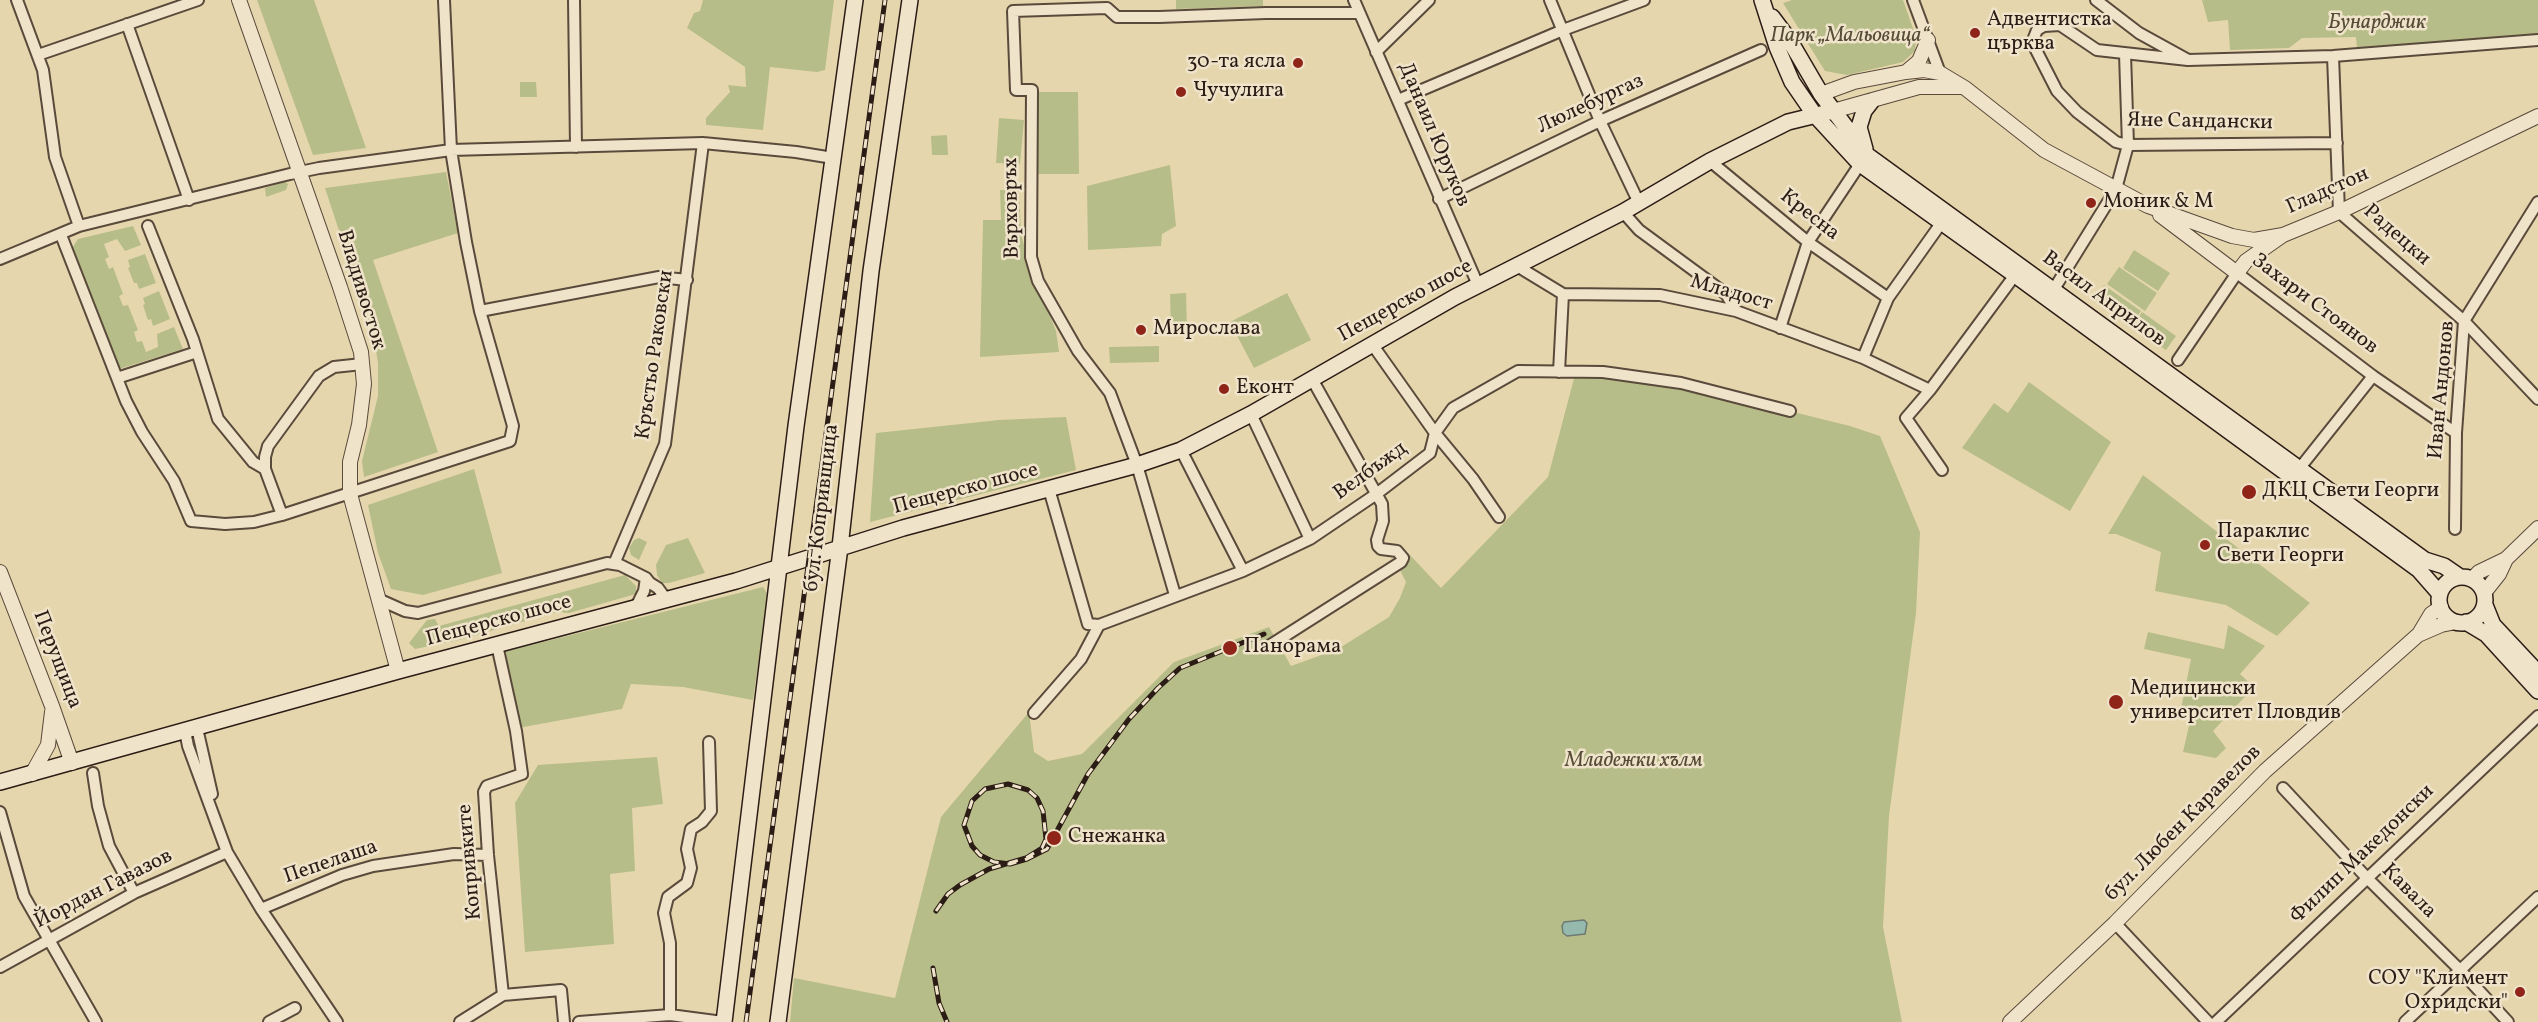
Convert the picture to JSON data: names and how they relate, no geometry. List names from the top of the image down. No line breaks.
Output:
{"streets":{"main road":["Васил Априлов","Пещерско шосе","бул. Копривщица"],"street":["Люлебургаз","Яне Сандански","Данаил Юруков","Гладстон","Върховръх","Кресна","Радецки","Владивосток","Младост","Захари Стоянов","Кръстьо Раковски","Иван Андонов","Велбъжд","Перущица","бул. Любен Каравелов","Филип Македонски","Копривките","Пепелаша","Йордан Гавазов","Кавала"]},"crossings":[["Люлебургаз","Данаил Юруков"],["Яне Сандански","Радецки"],["Данаил Юруков","Върховръх"],["Данаил Юруков","Пещерско шосе"],["Гладстон","Радецки"],["Гладстон","Захари Стоянов"],["Върховръх","Пещерско шосе"],["Кресна","Пещерско шосе"],["Радецки","Иван Андонов"],["Владивосток","Пещерско шосе"],["Васил Априлов","Пещерско шосе"],["Васил Априлов","Захари Стоянов"],["Васил Априлов","бул. Любен Каравелов"],["Пещерско шосе","бул. Копривщица"],["Пещерско шосе","Перущица"],["Пещерско шосе","Копривките"],["Захари Стоянов","Иван Андонов"],["Филип Македонски","Кавала"],["Копривките","Пепелаша"]],"parks":["Бунарджик","Парк „Мальовица“","Младежки хълм"],"places":["Адвентистка църква","30-та ясла","Чучулига","Моник & М","Мирослава","Еконт","ДКЦ Свети Георги","Параклис Свети Георги","Панорама","Медицински университет Пловдив","Снежанка","СОУ \"Климент Охридски\""]}
